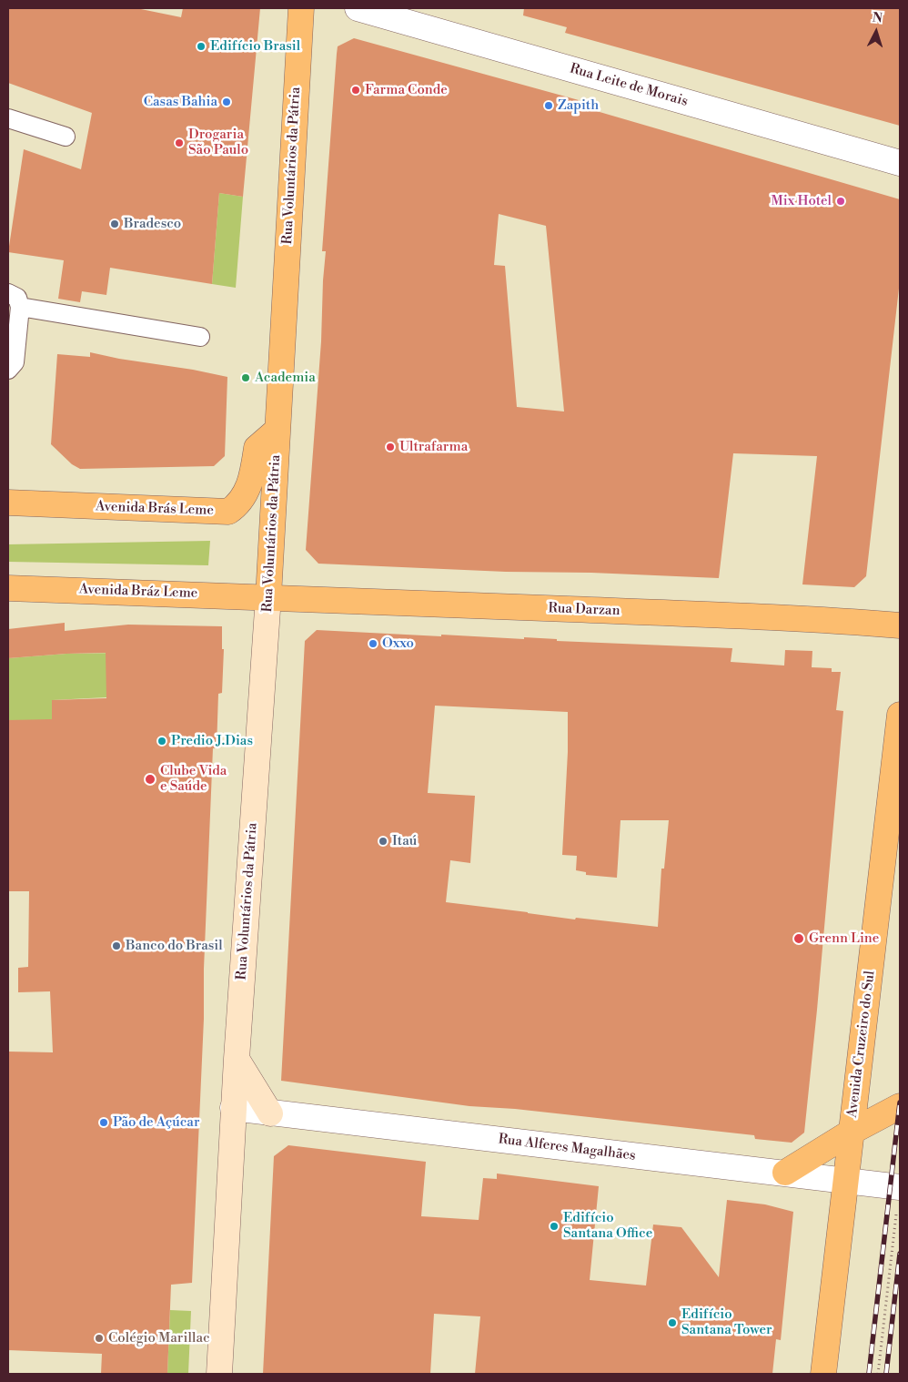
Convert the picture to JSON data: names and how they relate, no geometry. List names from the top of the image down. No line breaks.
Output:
{"streets":{"main road":["Rua Voluntários da Pátria","Avenida Brás Leme","Avenida Bráz Leme","Rua Darzan","Avenida Cruzeiro do Sul"],"street":["Rua Leite de Morais","Rua Alferes Magalhães"]},"crossings":[["Rua Voluntários da Pátria","Avenida Brás Leme"],["Rua Voluntários da Pátria","Avenida Bráz Leme"],["Rua Voluntários da Pátria","Rua Darzan"],["Rua Voluntários da Pátria","Rua Alferes Magalhães"],["Avenida Bráz Leme","Rua Darzan"],["Avenida Cruzeiro do Sul","Rua Alferes Magalhães"]],"places":["Edifício Brasil","Farma Conde","Casas Bahia","Zapith","Drogaria São Paulo","Mix Hotel","Bradesco","Academia","Ultrafarma","Oxxo","Predio J.Dias","Clube Vida e Saúde","Itaú","Grenn Line","Banco do Brasil","Pão de Açúcar","Edifício Santana Office","Edifício Santana Tower","Colégio Marillac"],"north":"top"}
